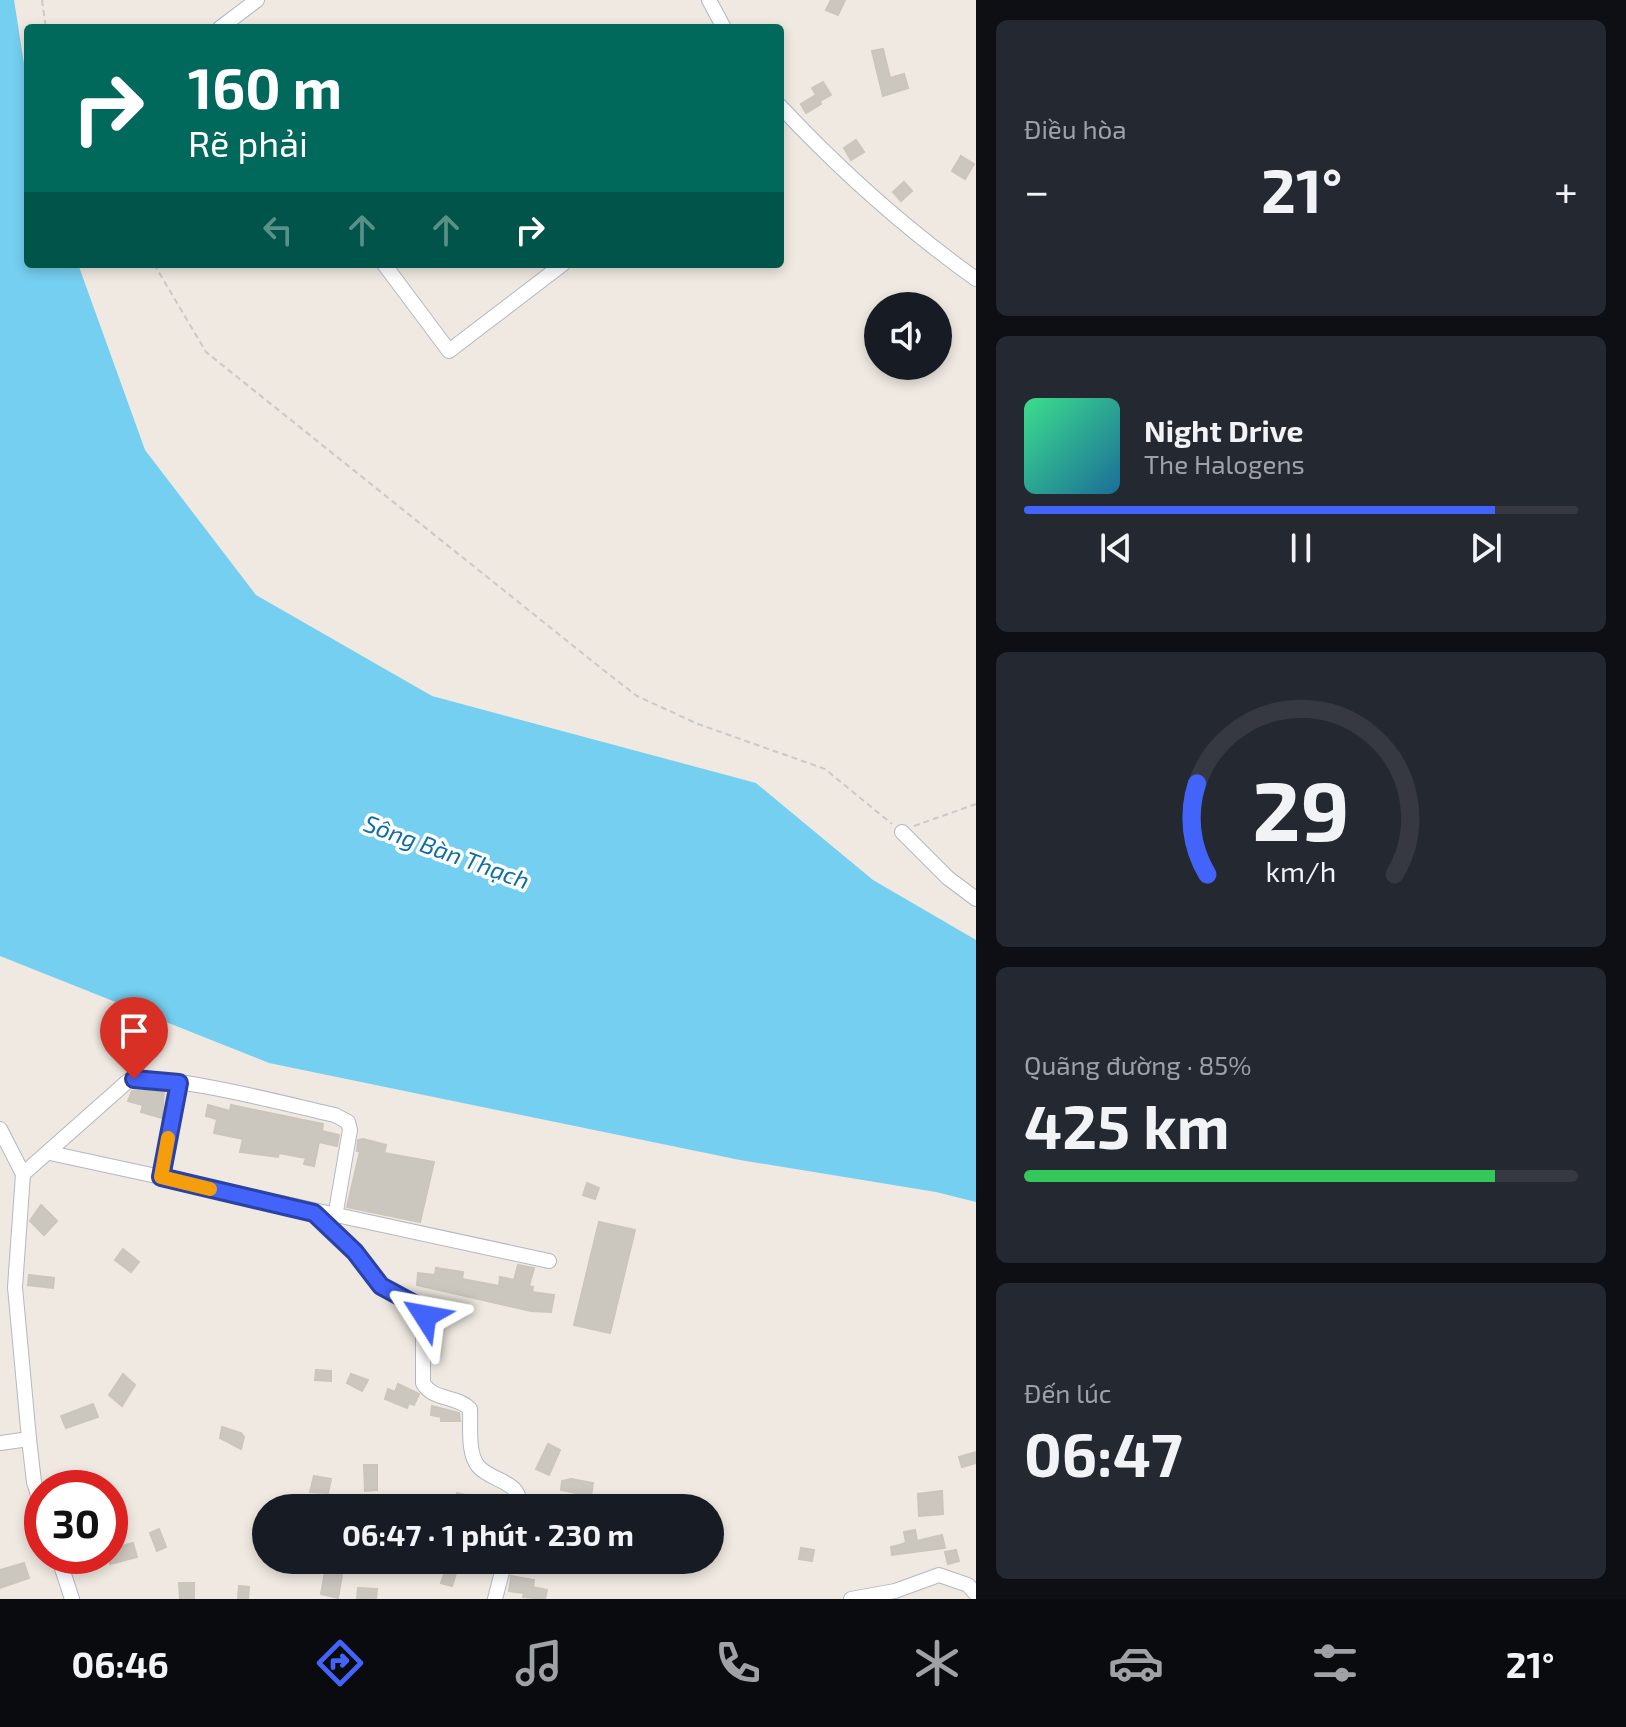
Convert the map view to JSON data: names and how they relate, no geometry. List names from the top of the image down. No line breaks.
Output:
{"water":["Sông Bàn Thạch"],"page":{"tile":["Điều hòa",["Quãng đường · 85%","425 km"],["Đến lúc","06:47"]],"turn":["160 m","Rẽ phải"],"heat":["−","21°","+"],"song":["Night Drive","The Halogens"],"limit":"30","trip":"06:47 · 1 phút · 230 m","tabs":["06:46","21°"],"gauge":["29","km/h"]}}
